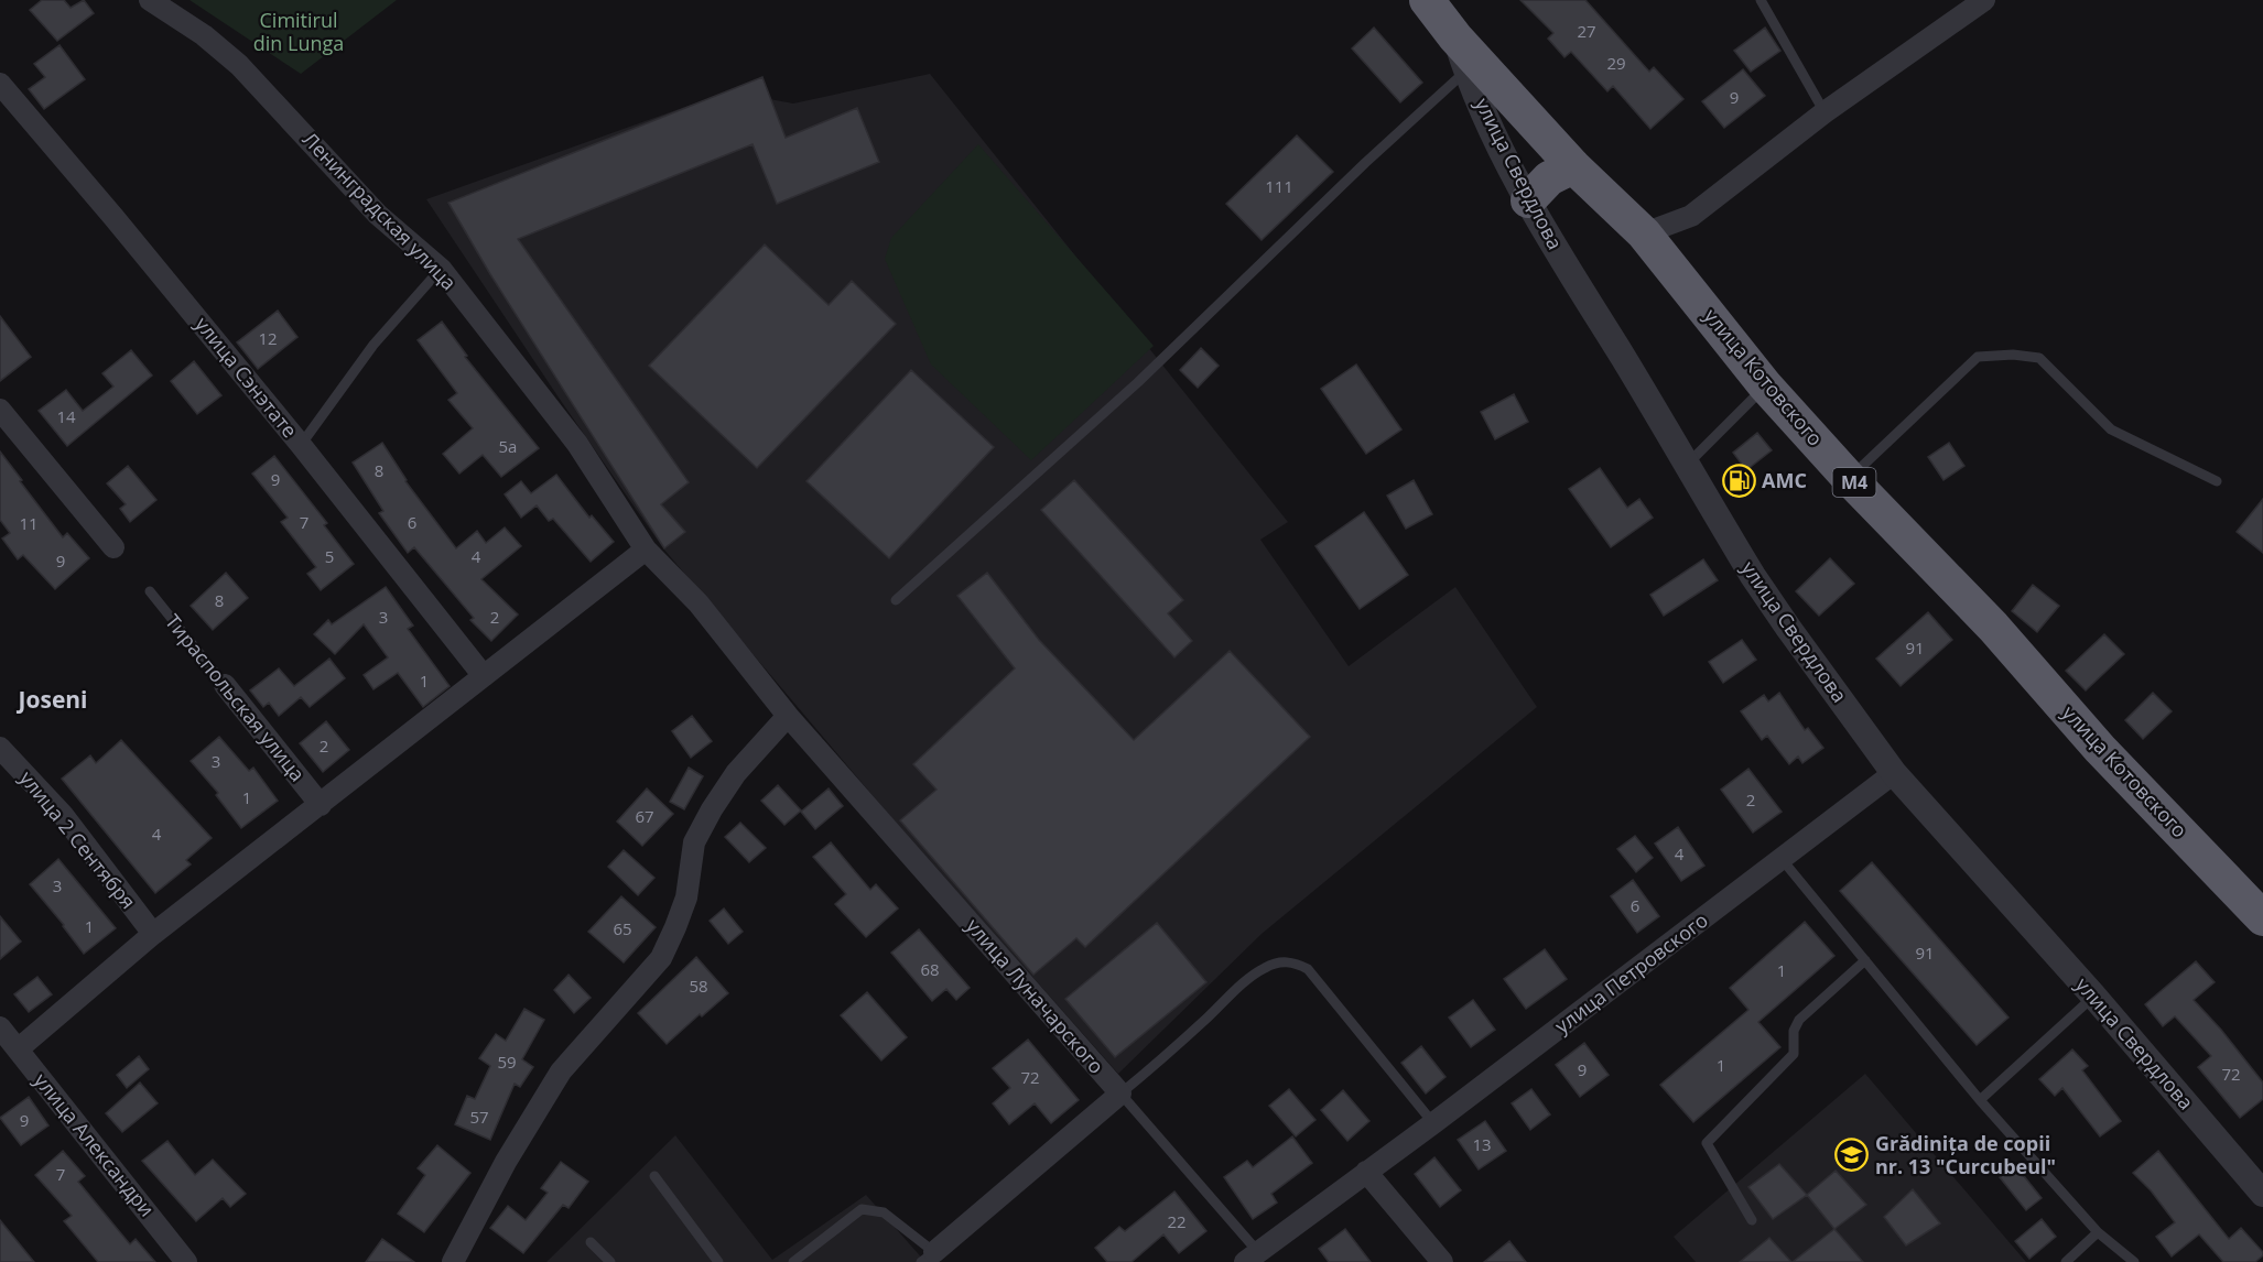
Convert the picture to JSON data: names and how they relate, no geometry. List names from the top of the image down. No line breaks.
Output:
{"streets":{"highway":["улица Свердлова","улица Котовского","M4"],"street":["Ленинградская улица","улица Сэнэтате","Тираспольская улица","улица 2 Сентября","улица Петровского","улица Луначарского","улица Александри"]},"crossings":[["улица Свердлова","улица Котовского"],["улица Свердлова","улица Петровского"],["Ленинградская улица","улица Луначарского"]],"districts":["Joseni"],"parks":["Cimitirul din Lunga"],"places":{"fuel station":["AMC"],"school or university":["Grădinița de copii nr. 13 \"Curcubeul\""]},"house_numbers":["27","29","9","111","12","14","5а","8","9","7","6","11","5","4","9","8","3","2","91","1","2","3","1","2","67","4","4","3","6","1","65","91","68","1","58","59","1","9","72","72","57","9","13","7","22"]}
